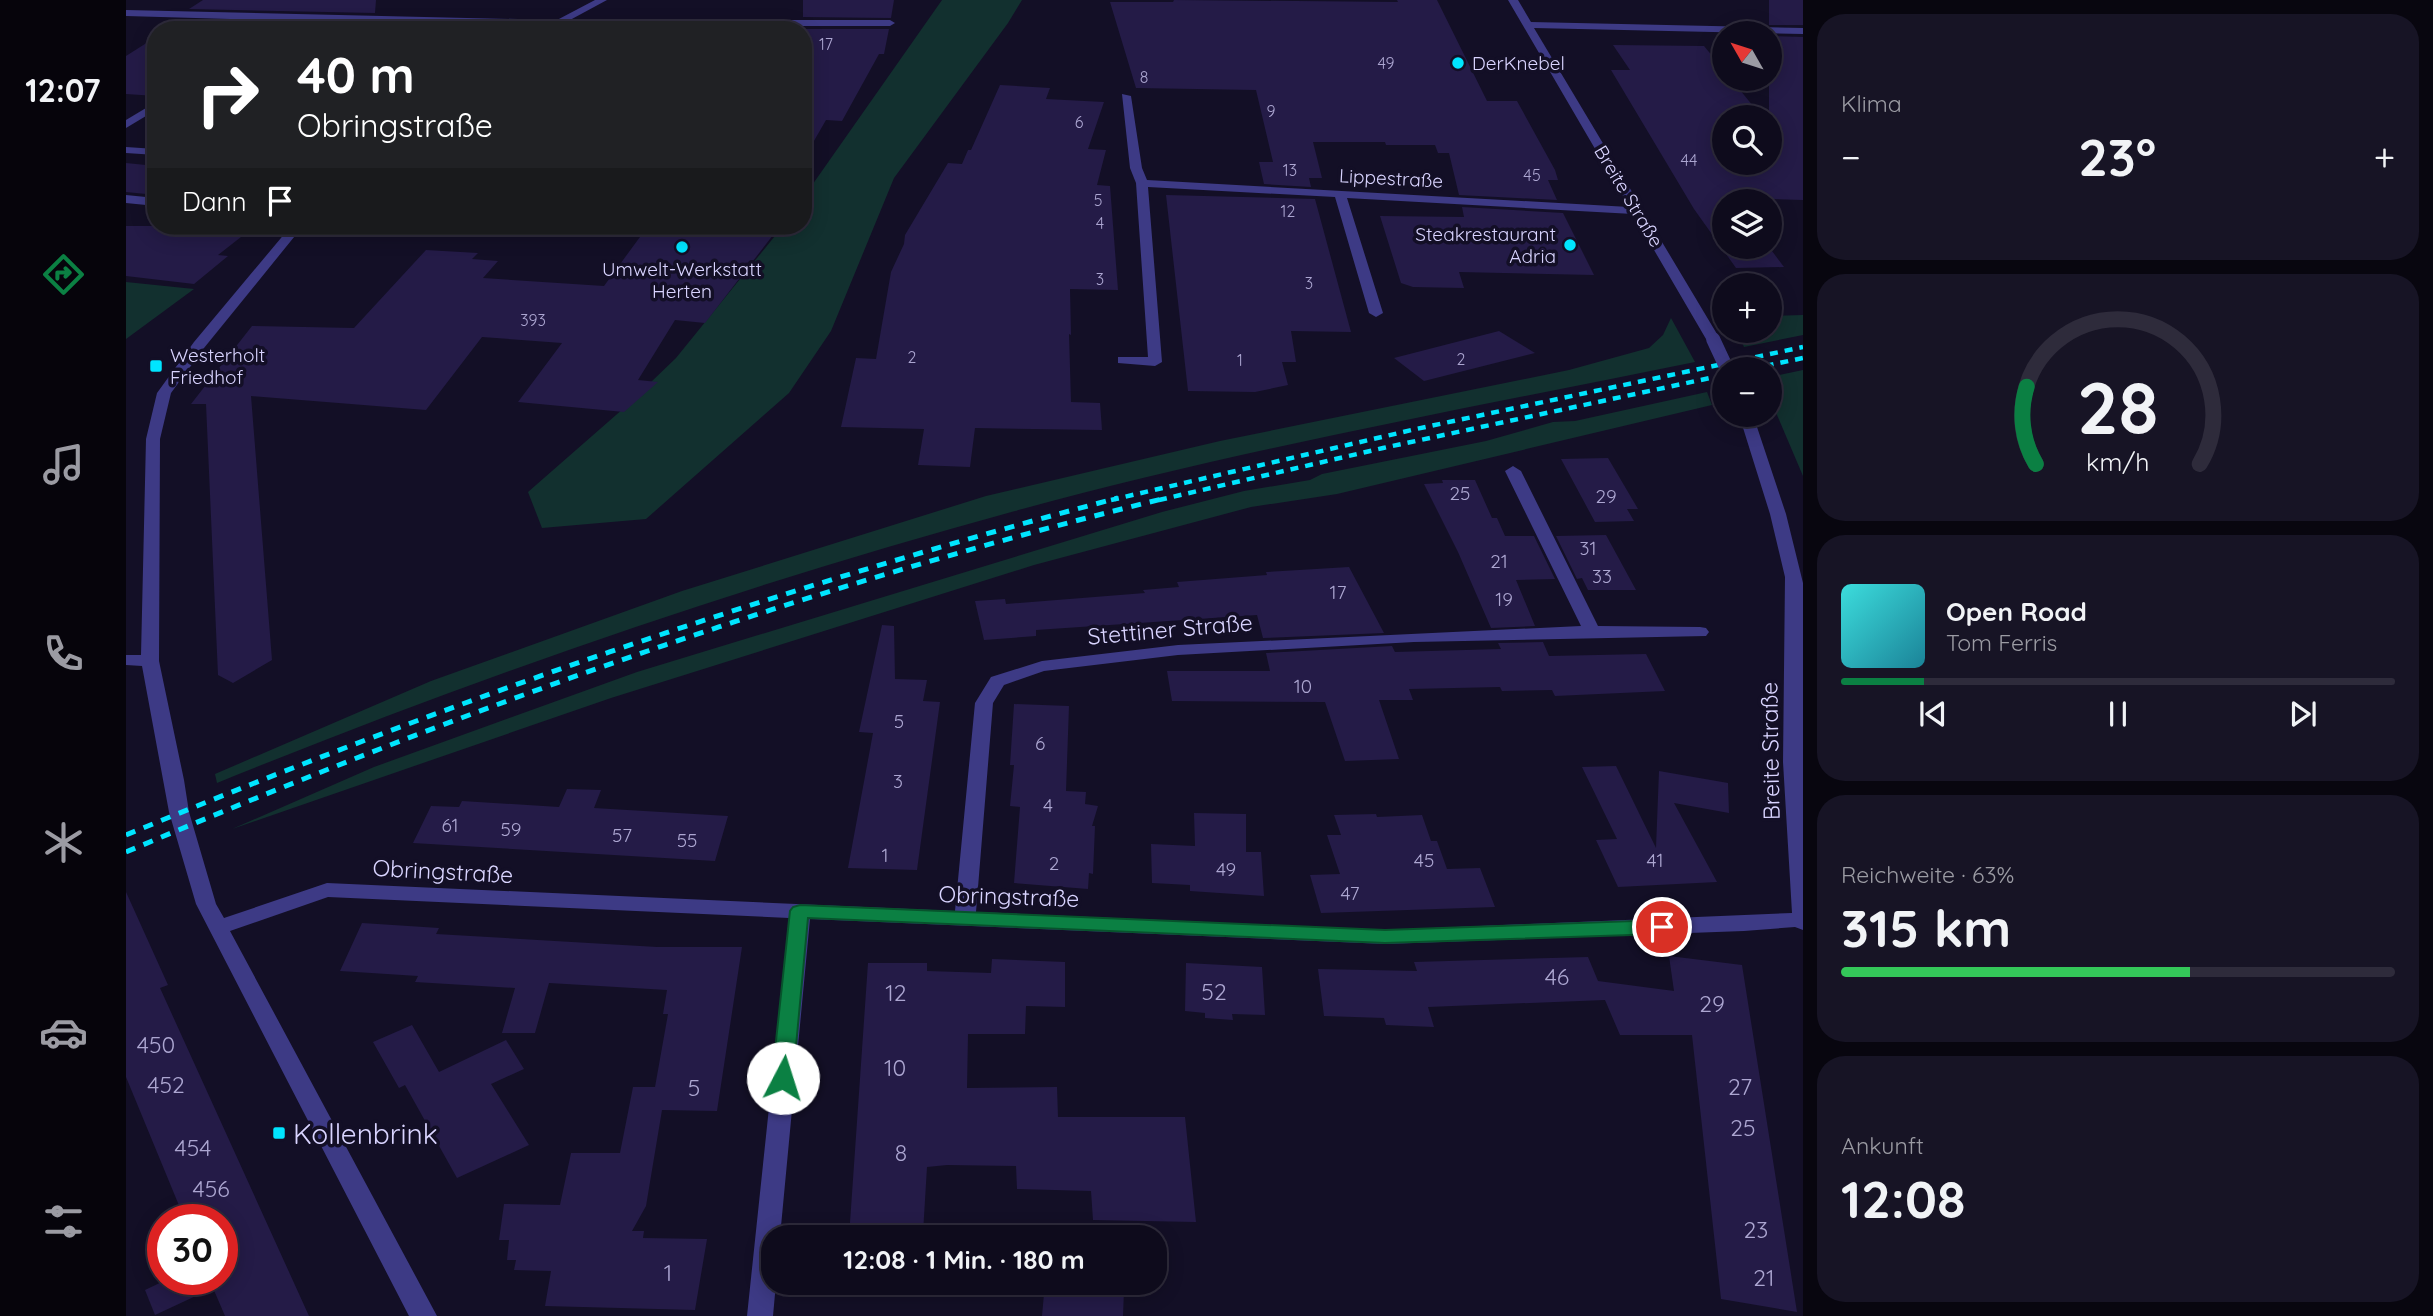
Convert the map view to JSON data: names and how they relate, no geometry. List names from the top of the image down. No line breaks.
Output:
{"streets":{"street":["Lippestraße","Breite Straße","Stettiner Straße","Obringstraße"]},"crossings":[["Lippestraße","Breite Straße"],["Breite Straße","Obringstraße"],["Stettiner Straße","Obringstraße"]],"places":{"other":["DerKnebel","Steakrestaurant Adria","Umwelt-Werkstatt Herten"],"transit":["Westerholt Friedhof","Kollenbrink"]},"house_numbers":["17","49","8","9","6","44","13","45","5","12","4","3","3","393","2","2","1","25","29","31","21","33","17","19","10","5","6","3","4","61","59","57","55","1","45","41","2","49","47","46","52","12","29","450","10","452","27","5","25","454","8","456","23","1","21"],"north":"top left","page":{"tabs":"12:07","tile":["Klima",["Reichweite · 63%","315 km"],["Ankunft","12:08"]],"map_buttons":["+","−"],"turn":["40 m","Obringstraße"],"heat":["−","23°","+"],"then":"Dann","song":["Open Road","Tom Ferris"],"limit":"30","trip":"12:08 · 1 Min. · 180 m","gauge":["28","km/h"]}}
